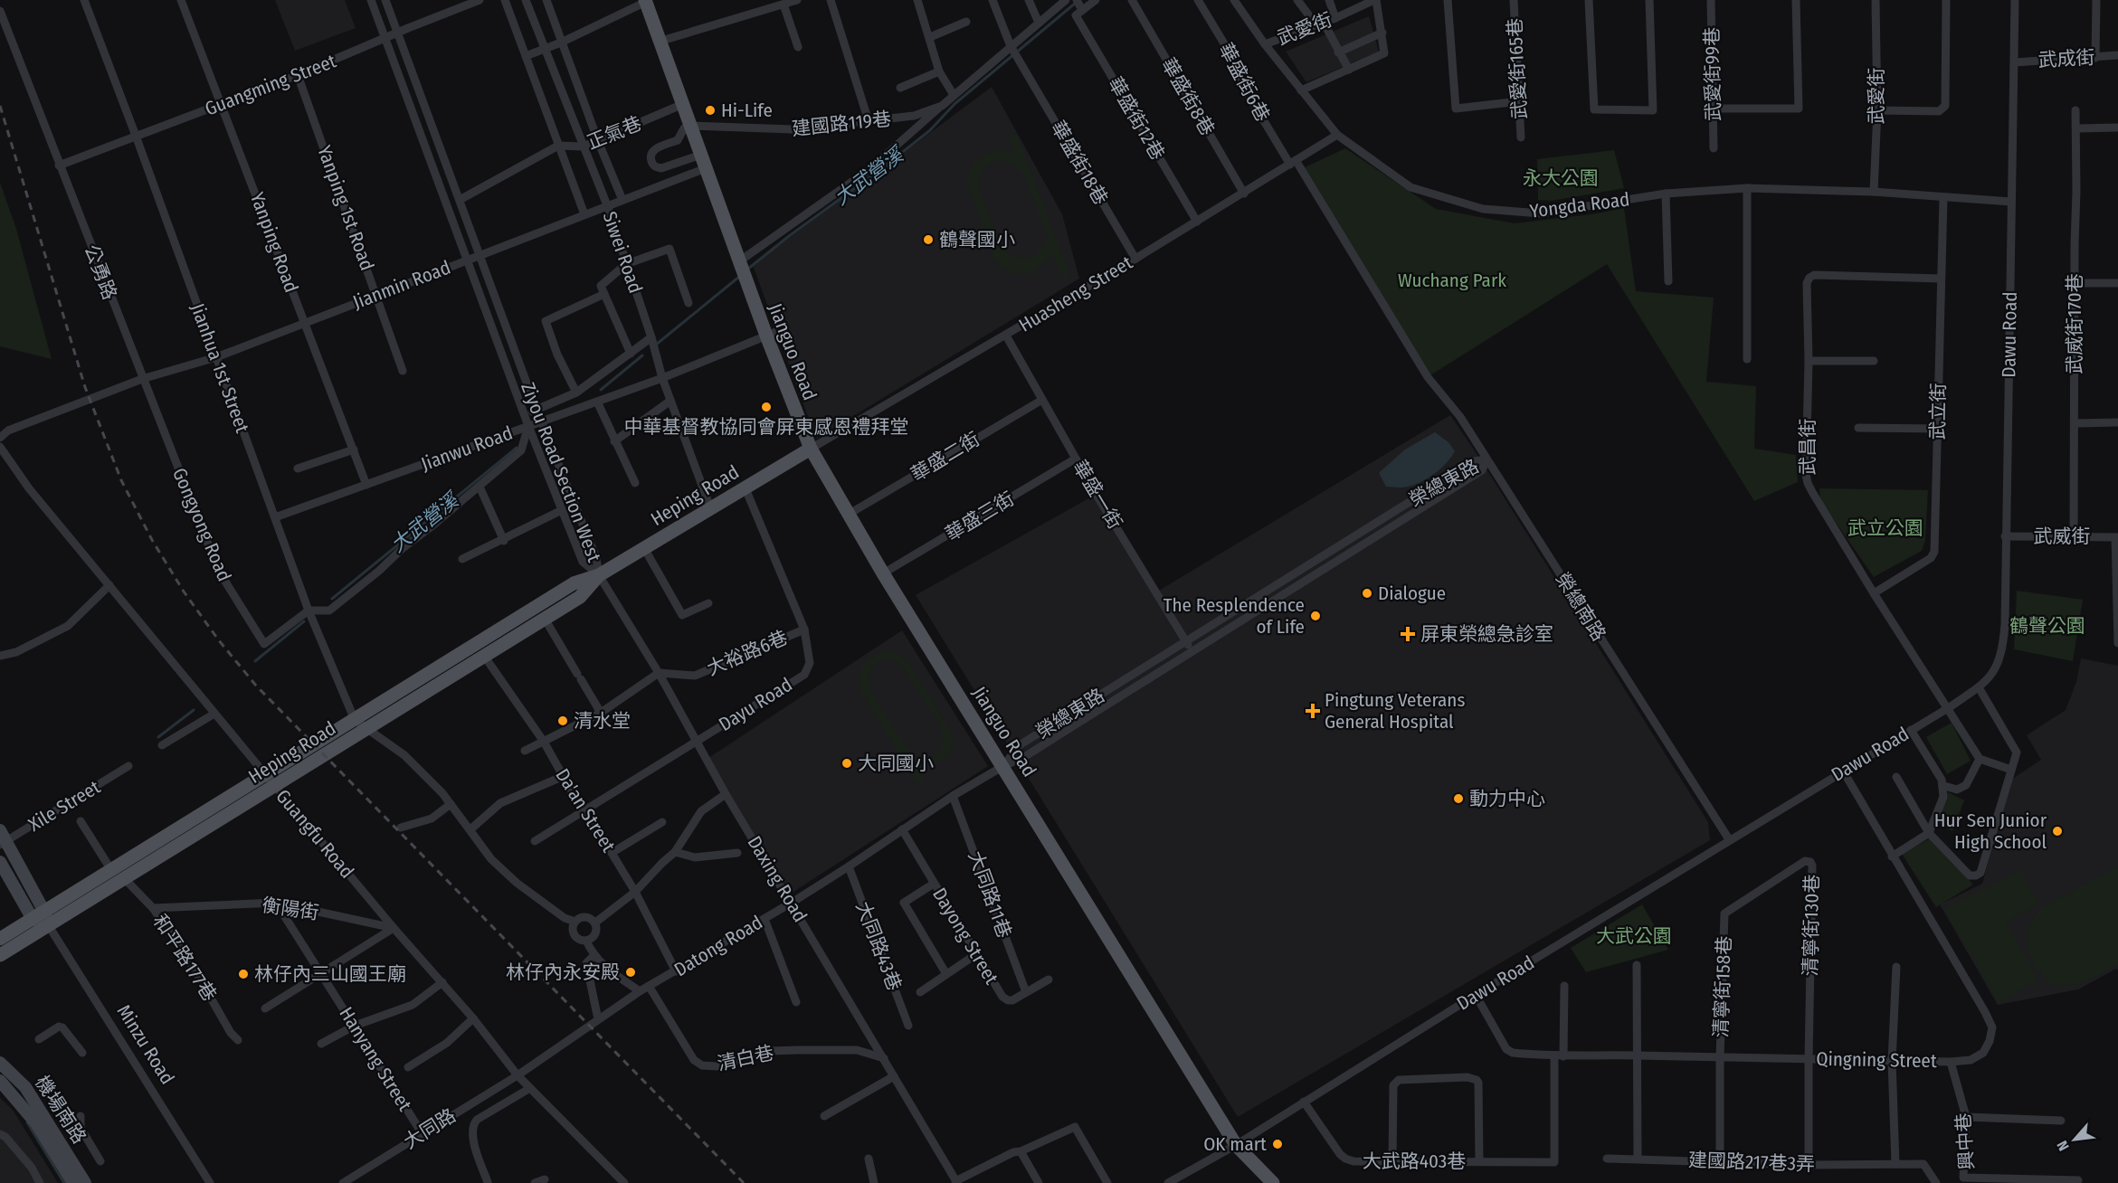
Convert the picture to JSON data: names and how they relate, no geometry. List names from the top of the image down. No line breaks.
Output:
{"streets":{"main road":["Jianguo Road","Heping Road"],"street":["武愛街","武成街","武愛街165巷","武愛街99巷","華盛街6巷","Guangming Street","華盛街8巷","華盛街12巷","建國路119巷","正氣巷","華盛街18巷","Yongda Road","Yanping 1st Road","Yanping Road","Siwei Road","公勇路","Jianmin Road","Huasheng Street","武威街170巷","Dawu Road","Jianhua 1st Street","武立街","武昌街","Jianwu Road","華盛二街","Ziyou Road Section West","榮總東路","華盛一街","華盛三街","Gongyong Road","武威街","榮總南路","大裕路6巷","Dayu Road","Xile Street","Da'an Street","Guangfu Road","Daxing Road","大同路11巷","衡陽街","清寧街130巷","Dayong Street","Datong Road","大同路43巷","和平路177巷","清寧街158巷","Minzu Road","清白巷","Hanyang Street","Qingning Street","機場南路","大同路","興中巷","大武路403巷","建國路217巷3弄"]},"crossings":[["武愛街","Yongda Road"],["武成街","Dawu Road"],["華盛街6巷","Huasheng Street"],["華盛街6巷","榮總南路"],["Guangming Street","Yanping 1st Road"],["Guangming Street","Yanping Road"],["Guangming Street","公勇路"],["Guangming Street","Jianhua 1st Street"],["Guangming Street","Ziyou Road Section West"],["華盛街8巷","Huasheng Street"],["華盛街12巷","Huasheng Street"],["建國路119巷","華盛街18巷"],["建國路119巷","Jianguo Road"],["正氣巷","Siwei Road"],["正氣巷","Jianguo Road"],["正氣巷","Ziyou Road Section West"],["華盛街18巷","Huasheng Street"],["Yongda Road","Huasheng Street"],["Yongda Road","Dawu Road"],["Yongda Road","武立街"],["Yanping 1st Road","Jianmin Road"],["Yanping Road","Jianmin Road"],["Yanping Road","Jianwu Road"],["Siwei Road","Jianmin Road"],["Siwei Road","Jianwu Road"],["Siwei Road","Heping Road"],["公勇路","Jianmin Road"],["公勇路","Gongyong Road"],["Jianmin Road","Jianguo Road"],["Jianmin Road","Jianhua 1st Street"],["Jianmin Road","Ziyou Road Section West"],["Jianmin Road","Gongyong Road"],["Huasheng Street","Jianguo Road"],["Huasheng Street","華盛一街"],["Huasheng Street","Heping Road"],["武威街170巷","武威街"],["Dawu Road","Jianguo Road"],["Dawu Road","武昌街"],["Dawu Road","武威街"],["Dawu Road","榮總南路"],["Dawu Road","Qingning Street"],["Dawu Road","大武路403巷"],["Jianguo Road","Jianwu Road"],["Jianguo Road","華盛二街"],["Jianguo Road","榮總東路"],["Jianguo Road","Heping Road"],["Jianguo Road","華盛三街"],["Jianguo Road","Datong Road"],["Jianhua 1st Street","Jianwu Road"],["Jianhua 1st Street","Heping Road"],["Jianhua 1st Street","Gongyong Road"],["武立街","武昌街"],["Jianwu Road","Ziyou Road Section West"],["華盛二街","華盛一街"],["Ziyou Road Section West","Heping Road"],["Ziyou Road Section West","Daxing Road"],["榮總東路","華盛一街"],["榮總東路","榮總南路"],["榮總東路","Datong Road"],["華盛一街","華盛三街"],["Heping Road","Dayu Road"],["Heping Road","Da'an Street"],["Heping Road","Guangfu Road"],["Heping Road","Daxing Road"],["Heping Road","和平路177巷"],["Heping Road","Minzu Road"],["大裕路6巷","Dayu Road"],["大裕路6巷","Daxing Road"],["Dayu Road","Da'an Street"],["Dayu Road","Daxing Road"],["Da'an Street","Datong Road"],["Guangfu Road","衡陽街"],["Guangfu Road","Datong Road"],["Guangfu Road","大同路"],["Daxing Road","Datong Road"],["Daxing Road","清白巷"],["大同路11巷","Dayong Street"],["大同路11巷","Datong Road"],["衡陽街","和平路177巷"],["衡陽街","Hanyang Street"],["清寧街130巷","清寧街158巷"],["清寧街130巷","Qingning Street"],["Dayong Street","Datong Road"],["Datong Road","大同路43巷"],["Datong Road","清白巷"],["Datong Road","大同路"],["清寧街158巷","Qingning Street"],["清寧街158巷","建國路217巷3弄"],["Hanyang Street","大同路"],["Qingning Street","興中巷"],["Qingning Street","大武路403巷"]],"water":["大武營溪"],"parks":["永大公園","Wuchang Park","武立公園","鶴聲公園","大武公園"],"places":{"other":["Hi-Life","鶴聲國小","中華基督教協同會屏東感恩禮拜堂","Dialogue","The Resplendence of Life","清水堂","大同國小","動力中心","Hur Sen Junior High School","林仔內永安殿","林仔內三山國王廟","OK mart"],"health":["屏東榮總急診室","Pingtung Veterans General Hospital"]},"north":"bottom left"}
